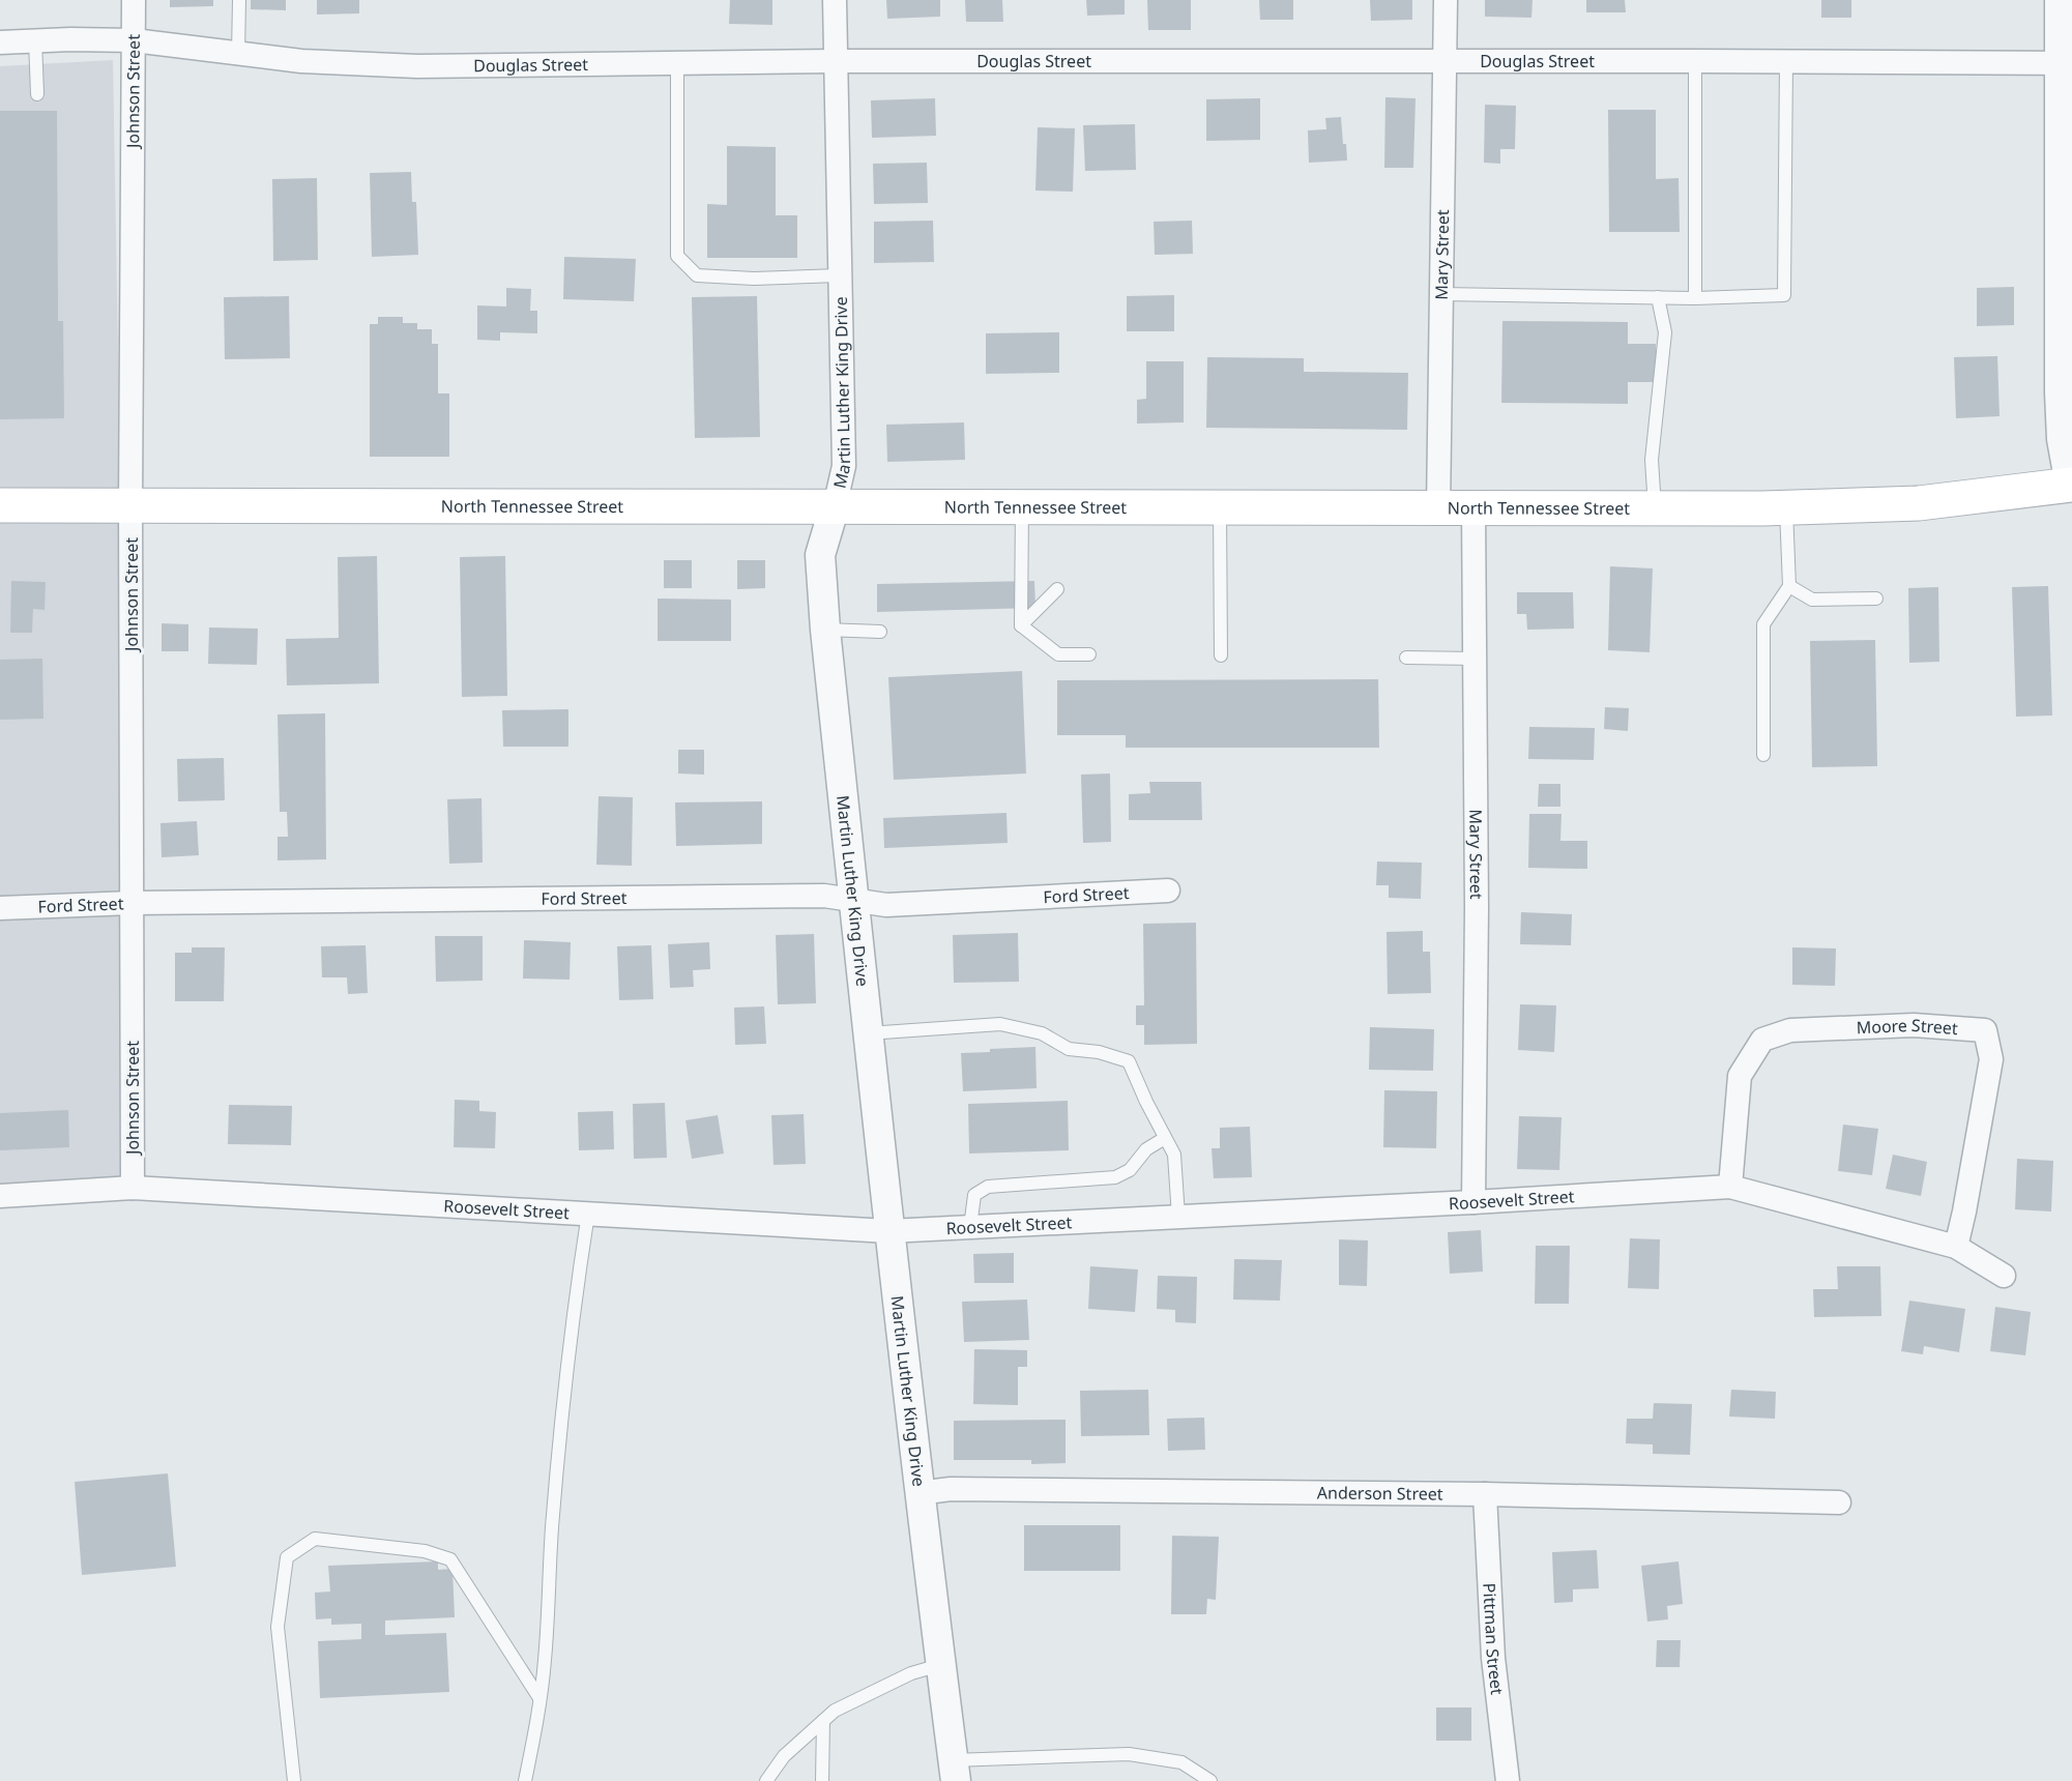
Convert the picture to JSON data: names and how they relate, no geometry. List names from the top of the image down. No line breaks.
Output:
{"streets":{"main road":["North Tennessee Street"],"street":["Douglas Street","Johnson Street","Mary Street","Martin Luther King Drive","Ford Street","Moore Street","Roosevelt Street","Anderson Street","Pittman Street"]},"crossings":[["Douglas Street","Johnson Street"],["Douglas Street","Mary Street"],["Douglas Street","Martin Luther King Drive"],["Johnson Street","North Tennessee Street"],["Johnson Street","Ford Street"],["Johnson Street","Roosevelt Street"],["Mary Street","North Tennessee Street"],["Mary Street","Roosevelt Street"],["Martin Luther King Drive","North Tennessee Street"],["Martin Luther King Drive","Ford Street"],["Martin Luther King Drive","Roosevelt Street"],["Martin Luther King Drive","Anderson Street"],["Moore Street","Roosevelt Street"],["Anderson Street","Pittman Street"]]}
